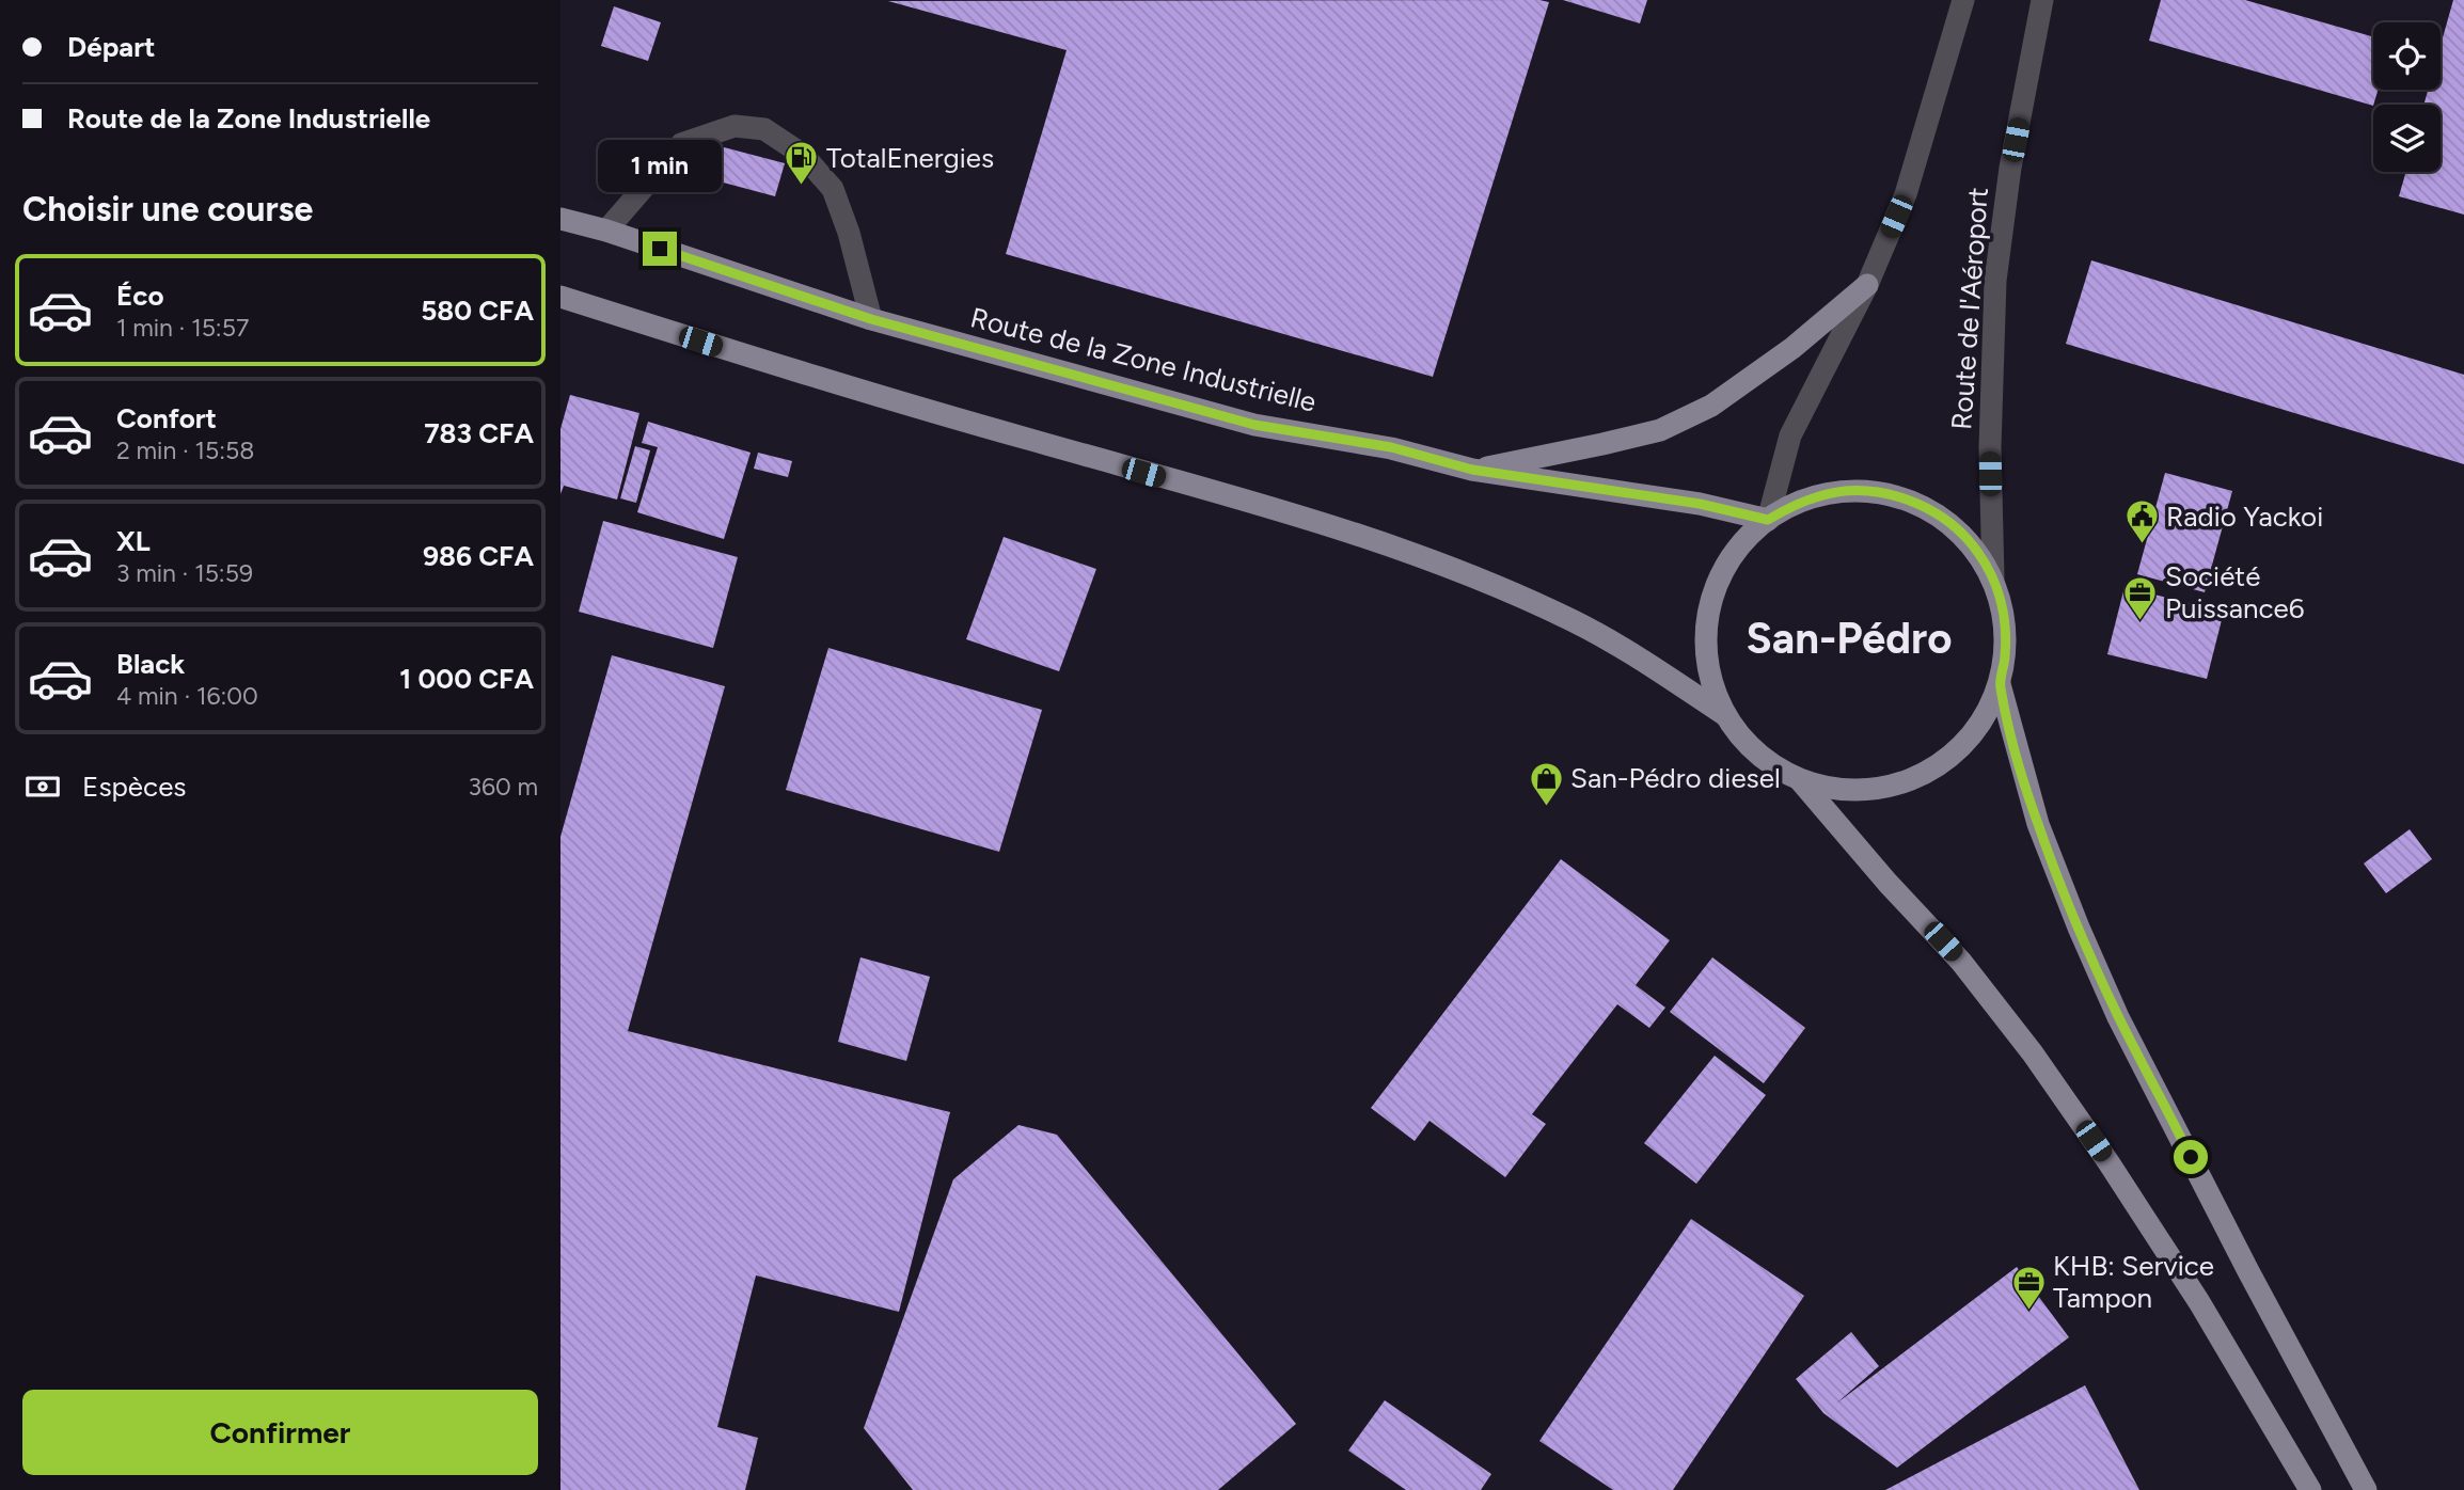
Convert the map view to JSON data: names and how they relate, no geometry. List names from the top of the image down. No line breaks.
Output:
{"streets":{"main road":["Route de la Zone Industrielle"],"street":["Route de l'Aéroport"]},"districts":["San-Pédro"],"places":{"fuel station":["TotalEnergies"],"public building":["Radio Yackoi"],"office":["Société Puissance6","KHB: Service Tampon"],"shop":["San-Pédro diesel"]},"page":{"banner":["Départ","Route de la Zone Industrielle"],"bubble":"1 min","heading":"Choisir une course","list":[{"name":"Éco","note":"1 min · 15:57","value":"580 CFA"},{"name":"Confort","note":"2 min · 15:58","value":"783 CFA"},{"name":"XL","note":"3 min · 15:59","value":"986 CFA"},{"name":"Black","note":"4 min · 16:00","value":"1 000 CFA"}],"pay":["Espèces","360 m"],"buttons":"Confirmer"}}
